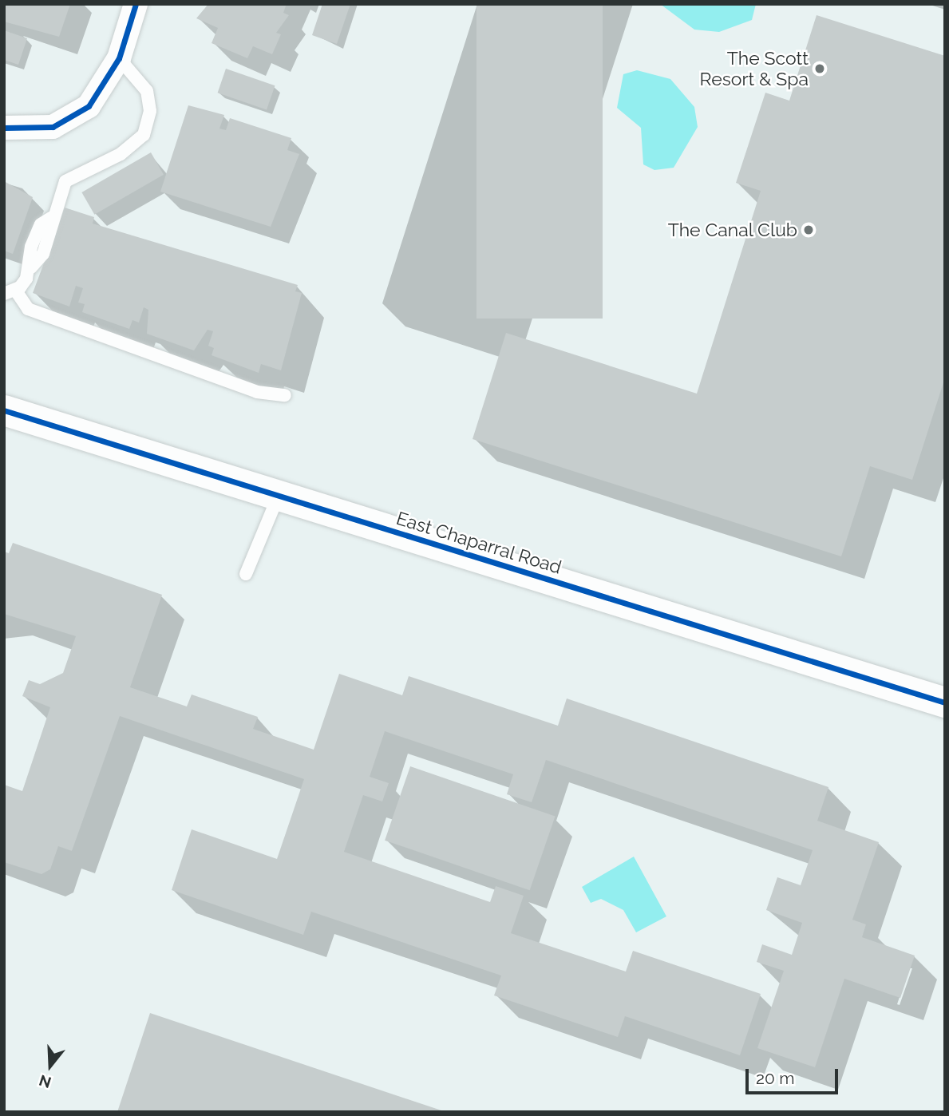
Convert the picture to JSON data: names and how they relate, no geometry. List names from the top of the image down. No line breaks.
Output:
{"streets":{"main road":["East Chaparral Road"]},"places":["The Scott Resort & Spa","The Canal Club"],"scale_bar":"20 m","north":"bottom"}
